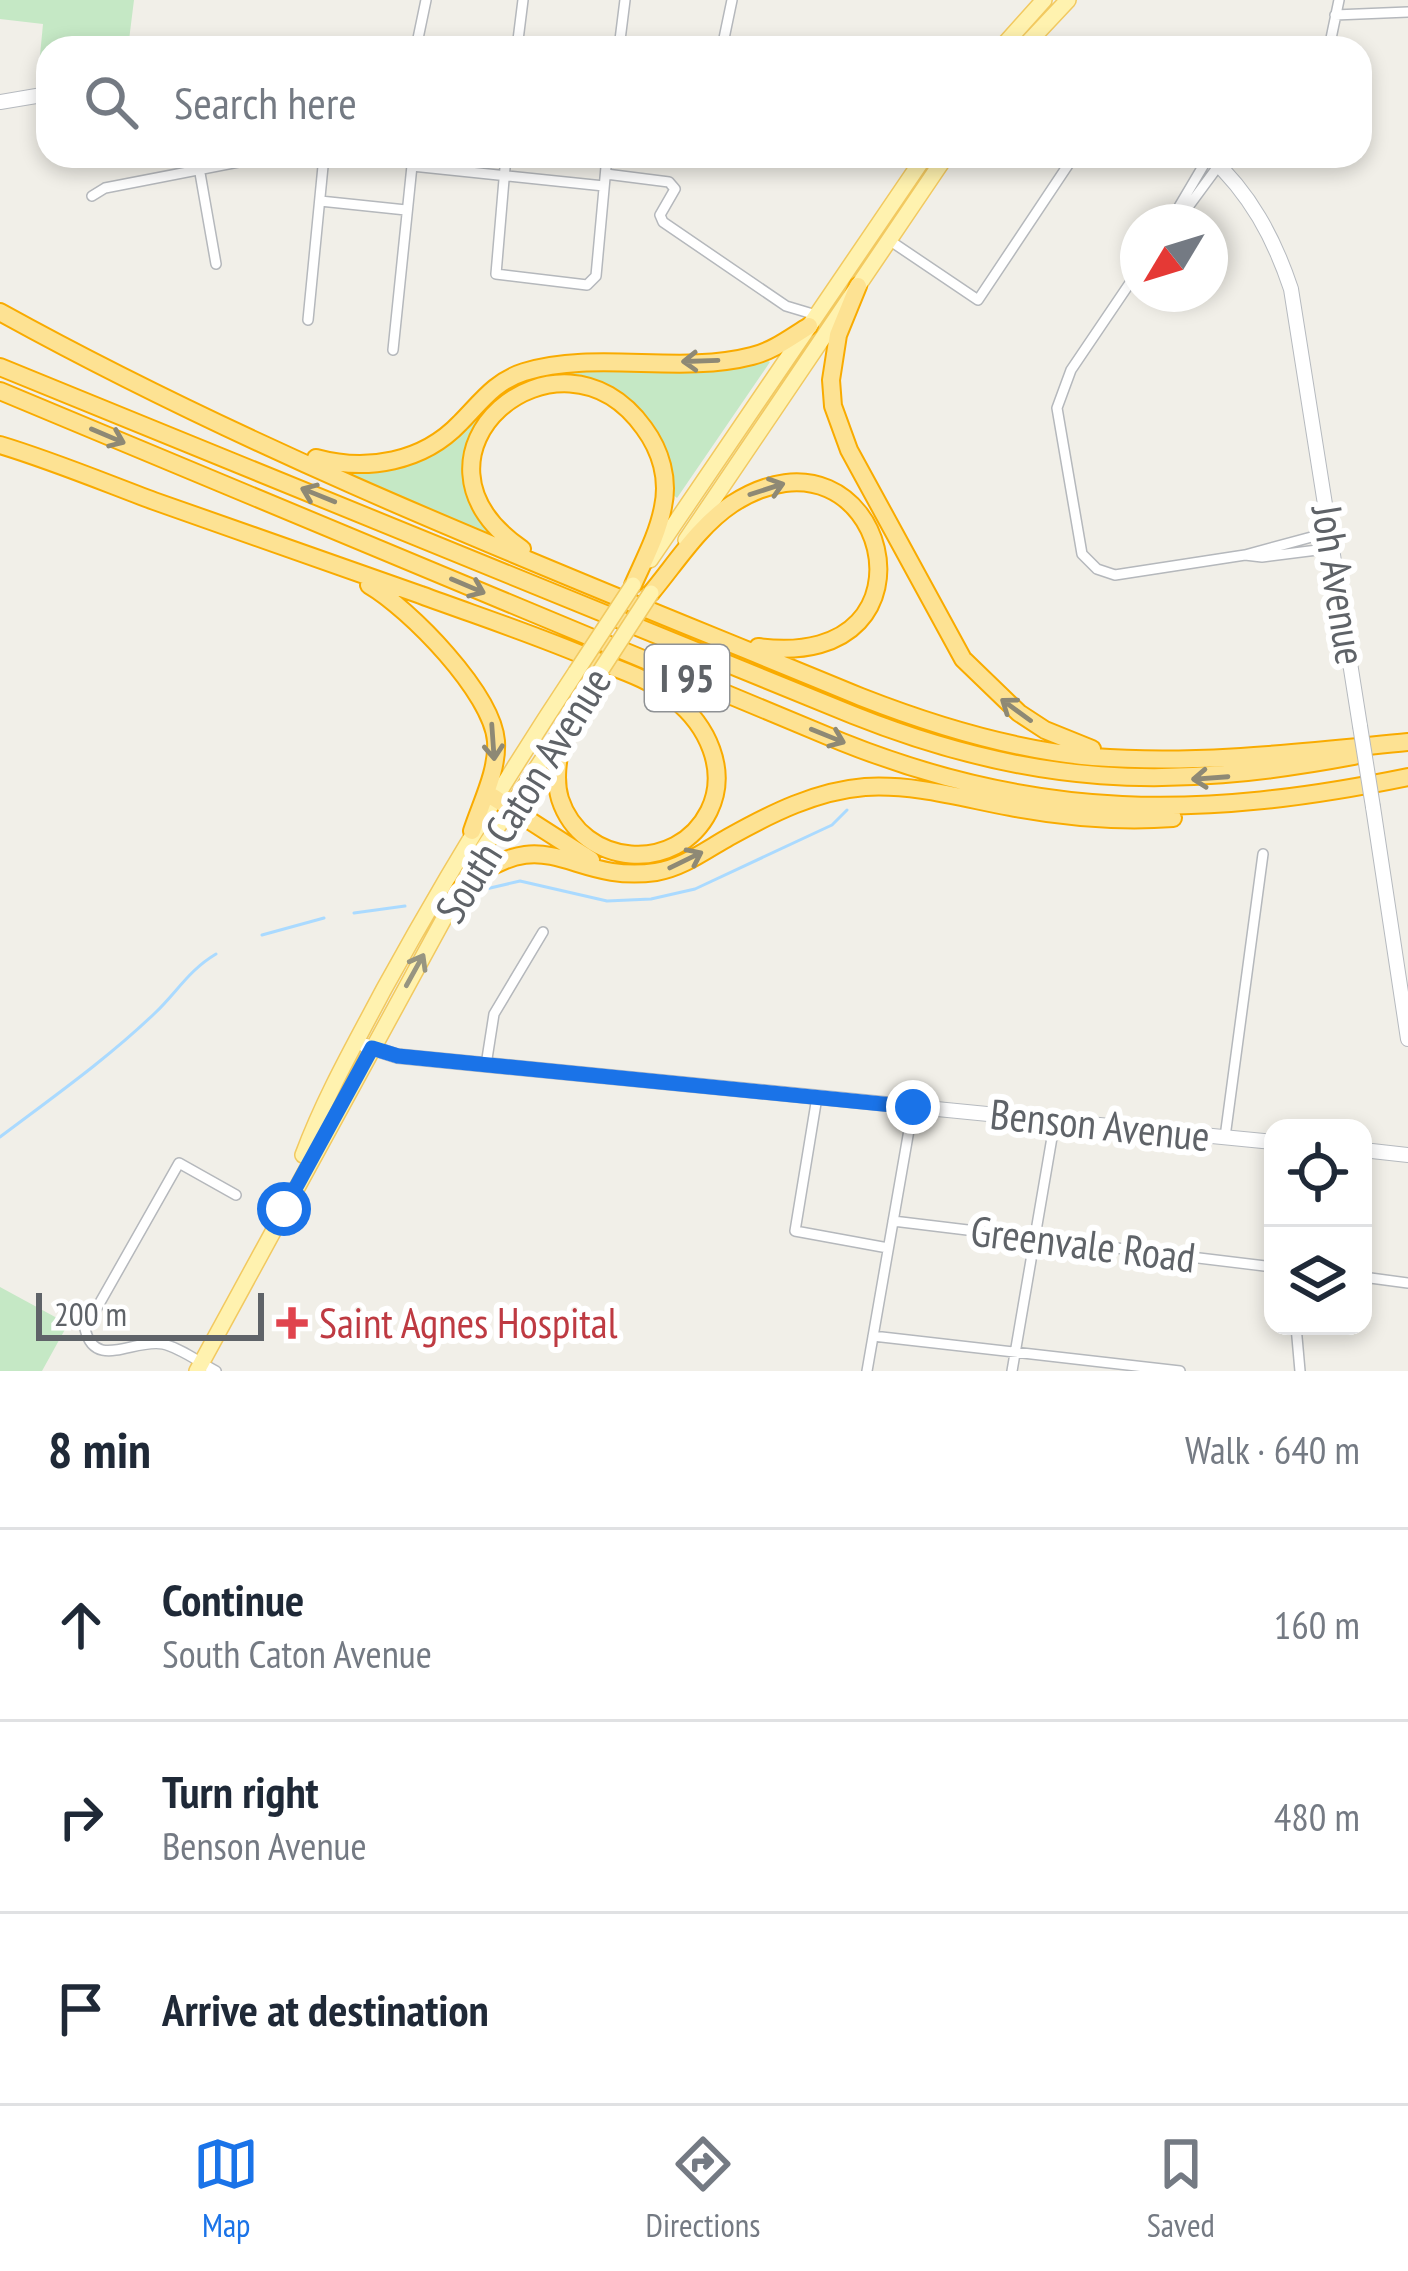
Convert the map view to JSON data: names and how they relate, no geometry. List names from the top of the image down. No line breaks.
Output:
{"streets":{"highway":["I 95"],"main road":["South Caton Avenue"],"street":["Joh Avenue","Benson Avenue","Greenvale Road"]},"crossings":[["South Caton Avenue","Benson Avenue"]],"places":{"health":["Saint Agnes Hospital"]},"scale_bar":"200 m","north":"bottom left","page":{"search":"Search here","scale":"200 m","heading":["8 min","Walk · 640 m"],"list":[["Continue","South Caton Avenue","160 m"],["Turn right","Benson Avenue","480 m"],"Arrive at destination"],"nav":["Map","Directions","Saved"]}}
